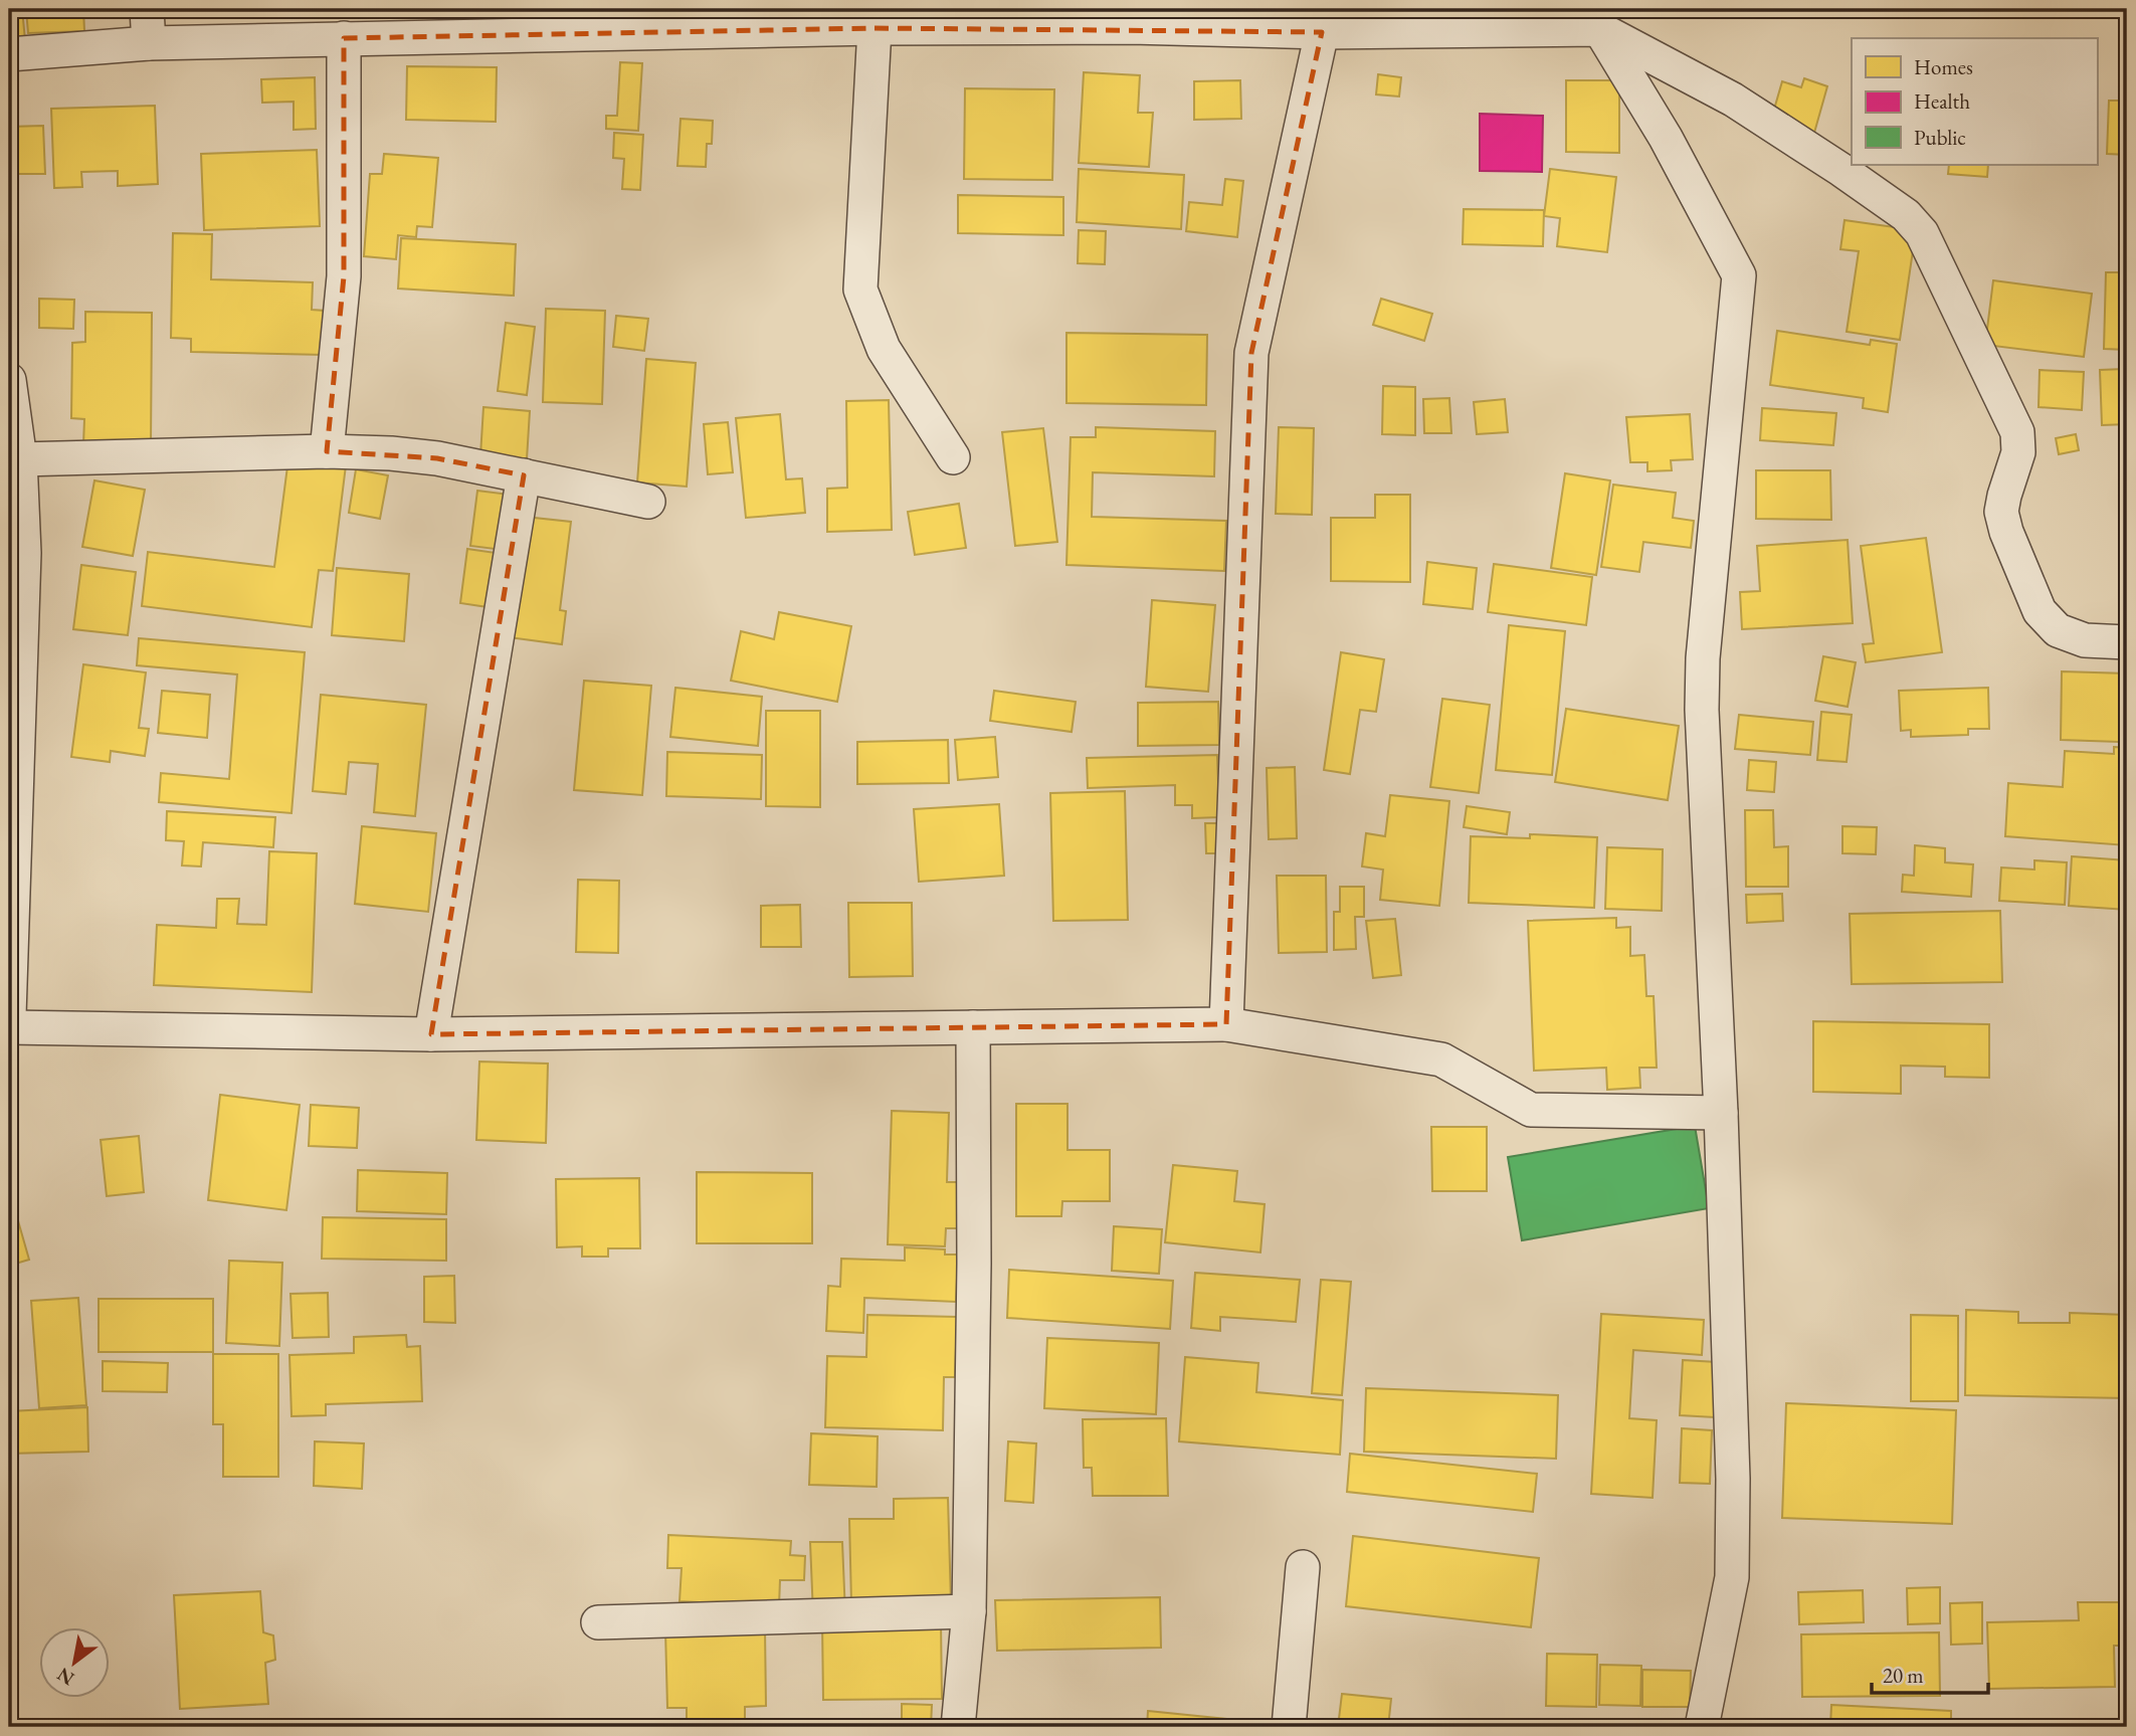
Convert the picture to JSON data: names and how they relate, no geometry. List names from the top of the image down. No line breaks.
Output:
{"legend":["Homes","Health","Public"],"scale_bar":"20 m","north":"bottom left"}
